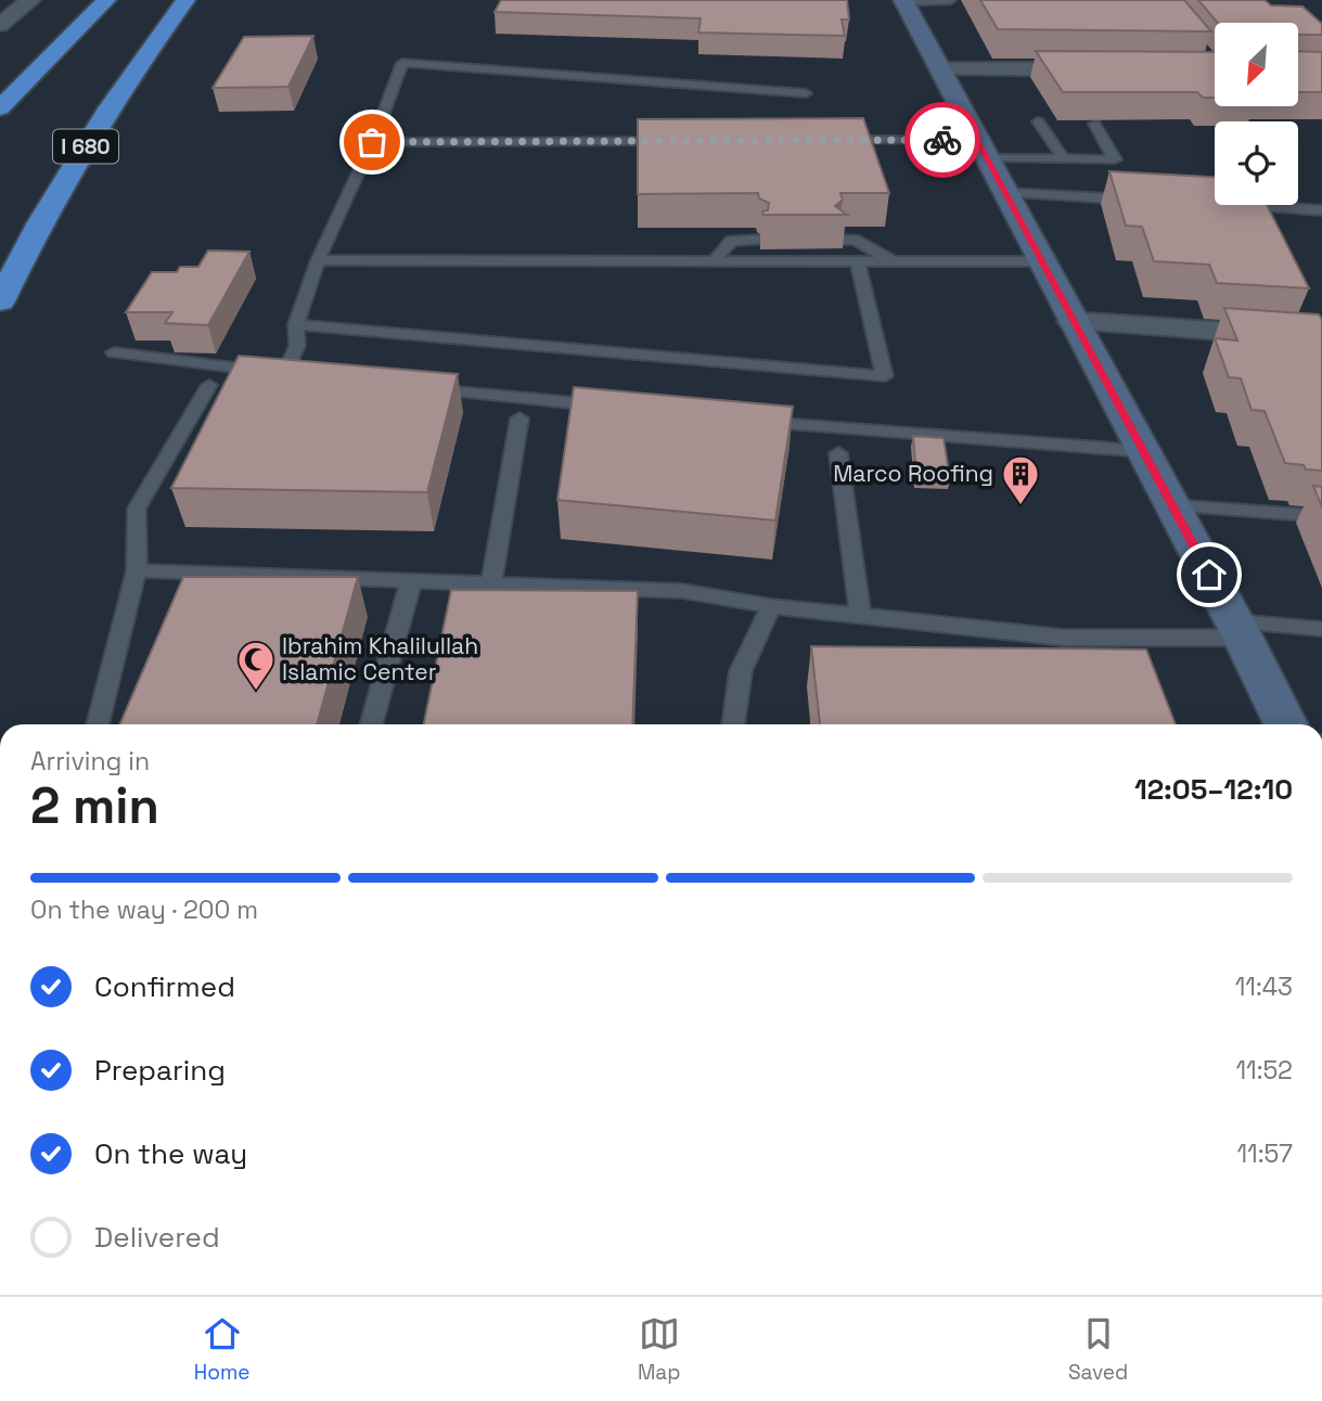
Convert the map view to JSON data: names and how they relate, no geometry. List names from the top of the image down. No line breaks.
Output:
{"streets":{"highway":["I 680"]},"places":{"building":["Marco Roofing"],"mosque":["Ibrahim Khalilullah Islamic Center"]},"north":"bottom left","page":{"heading":["2 min","Arriving in","12:05–12:10"],"bar":"On the way · 200 m","list":[["Confirmed","11:43"],["Preparing","11:52"],["On the way","11:57"],"Delivered"],"tabs":["Home","Map","Saved"]}}
